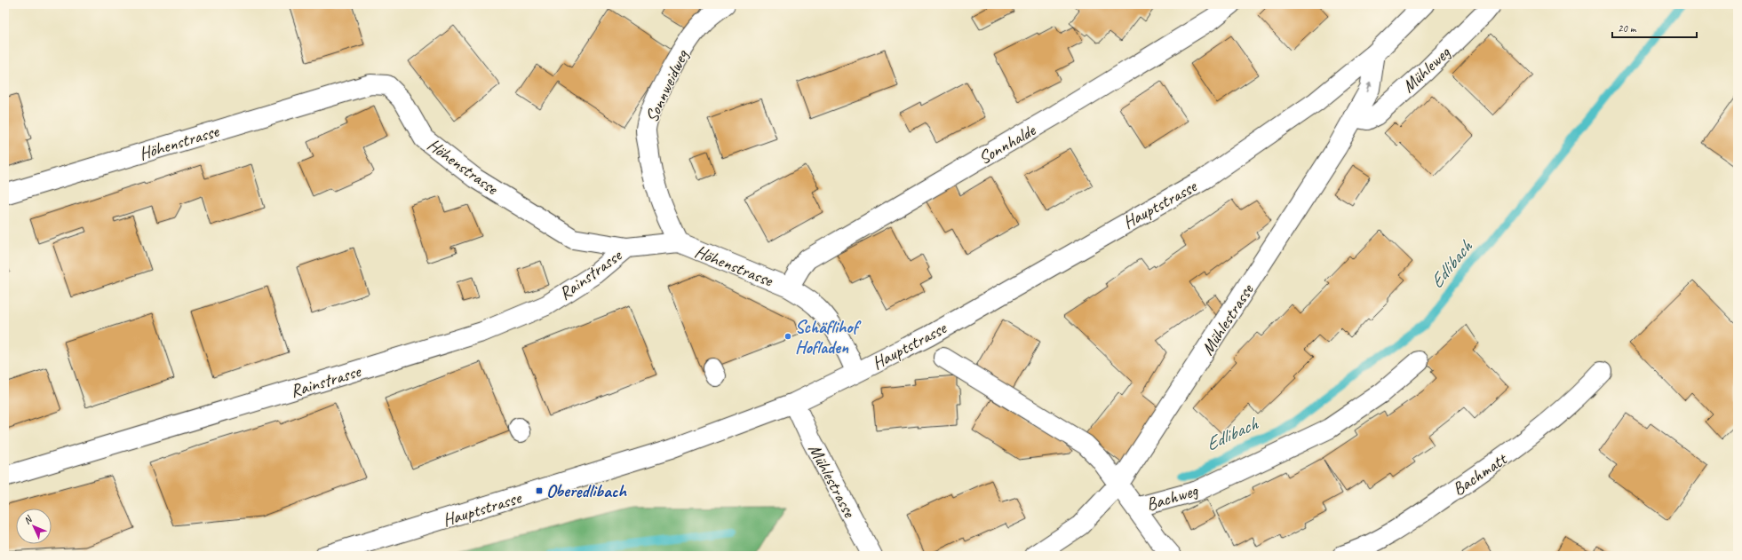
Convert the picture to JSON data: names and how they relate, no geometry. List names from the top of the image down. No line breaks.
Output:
{"streets":{"street":["Mühleweg","Sonnweidweg","Höhenstrasse","Sonnhalde","Hauptstrasse","Rainstrasse","Mühlestrasse","Bachmatt","Bachweg"]},"crossings":[["Mühleweg","Mühlestrasse"],["Sonnweidweg","Höhenstrasse"],["Höhenstrasse","Sonnhalde"],["Höhenstrasse","Hauptstrasse"],["Höhenstrasse","Rainstrasse"],["Hauptstrasse","Mühlestrasse"],["Mühlestrasse","Bachweg"]],"water":["Edlibach"],"places":{"other":["Schäflihof Hofladen"],"transit":["Oberedlibach"]},"scale_bar":"20 m","north":"top left"}
